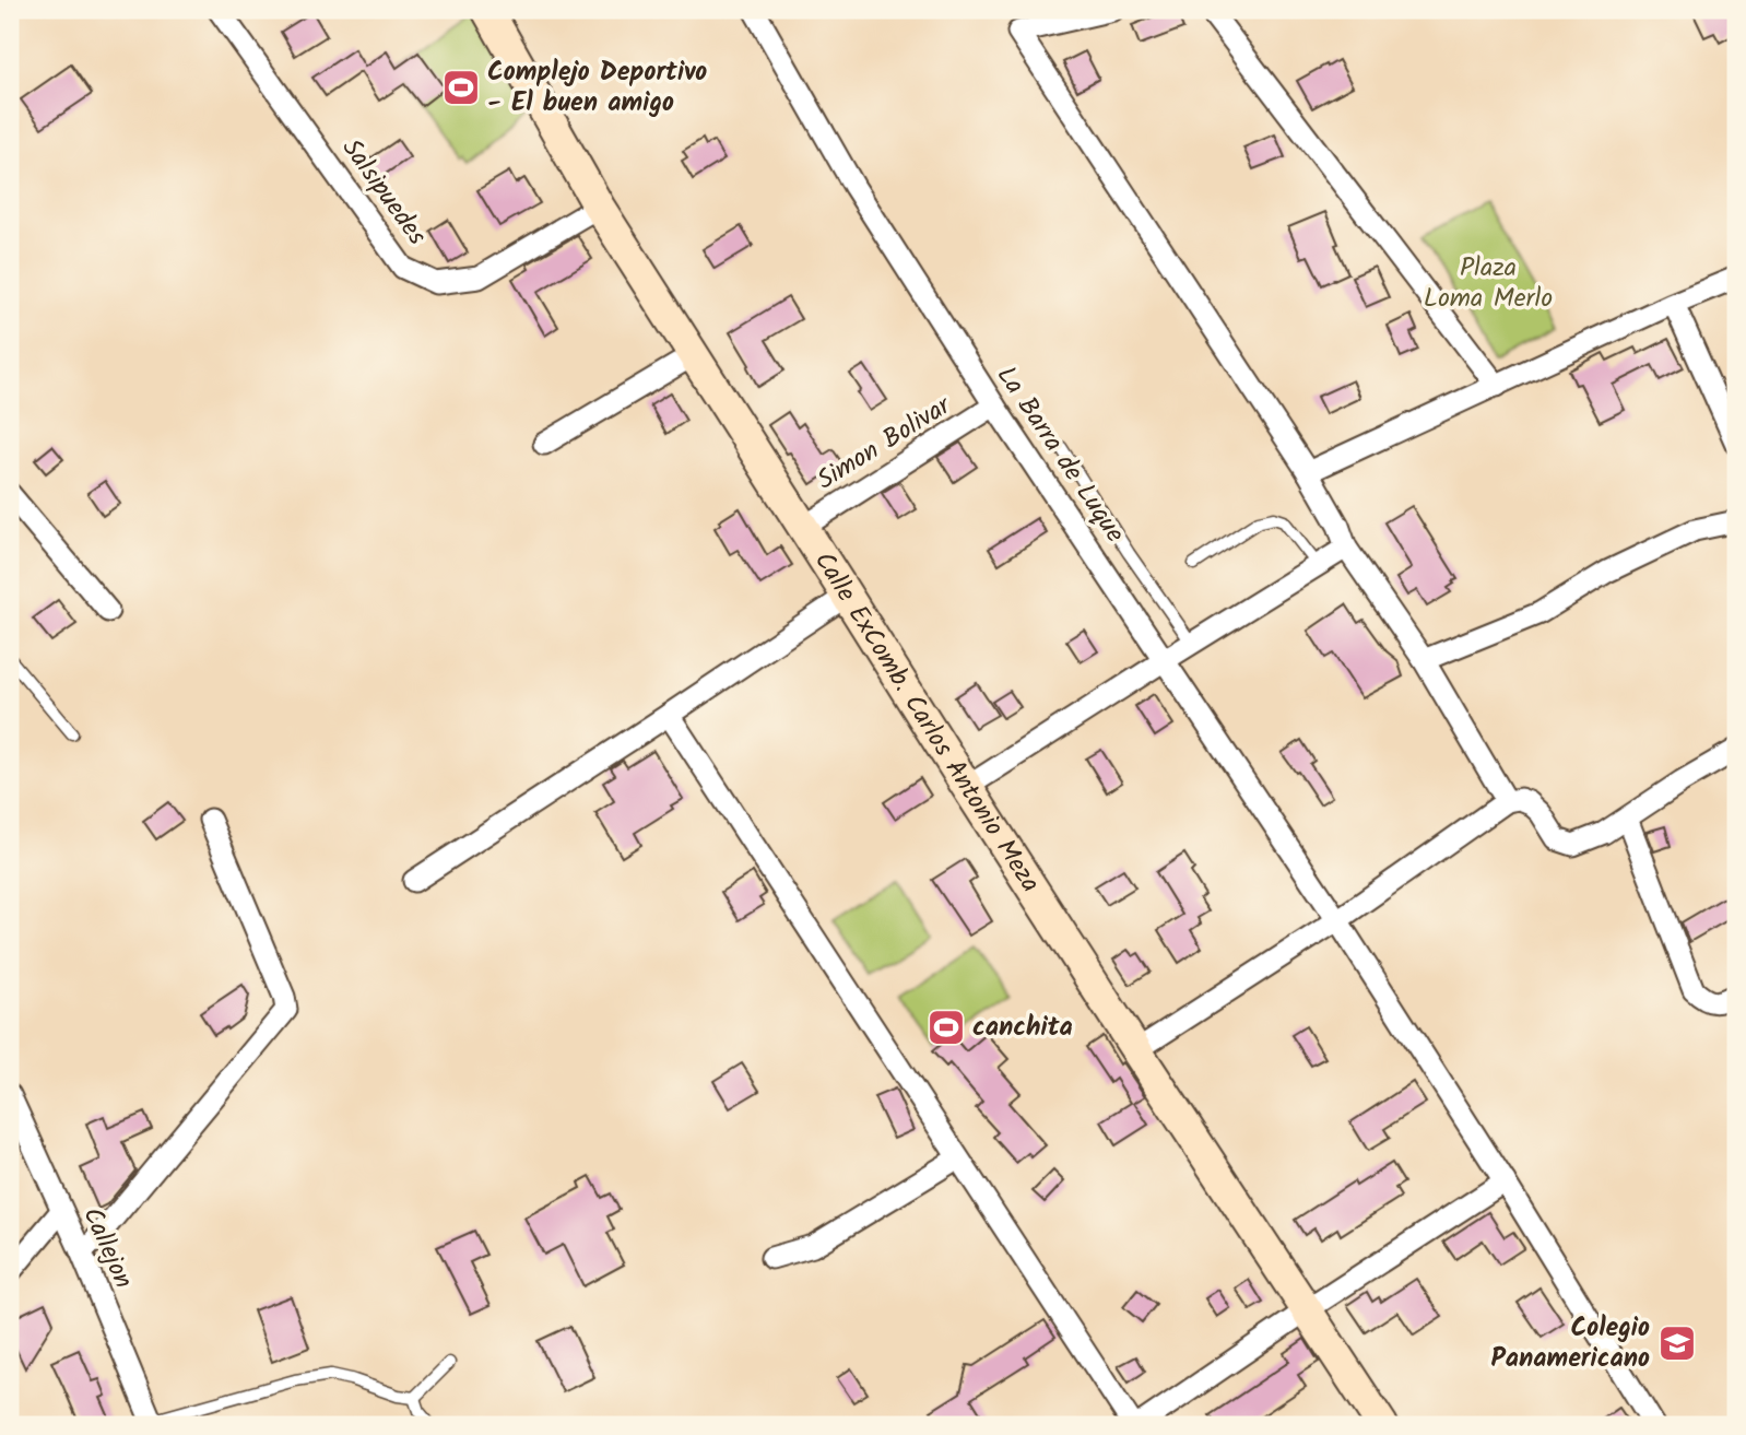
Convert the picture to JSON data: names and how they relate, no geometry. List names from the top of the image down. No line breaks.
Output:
{"streets":{"street":["Salsipuedes","Simon Bolivar","La Barra de Luque","Calle ExComb. Carlos Antonio Meza","Callejon"]},"crossings":[["Salsipuedes","Calle ExComb. Carlos Antonio Meza"],["Simon Bolivar","La Barra de Luque"],["Simon Bolivar","Calle ExComb. Carlos Antonio Meza"]],"parks":["Plaza Loma Merlo"],"places":{"sports":["Complejo Deportivo - El buen amigo","canchita"],"school or university":["Colegio Panamericano"]}}
